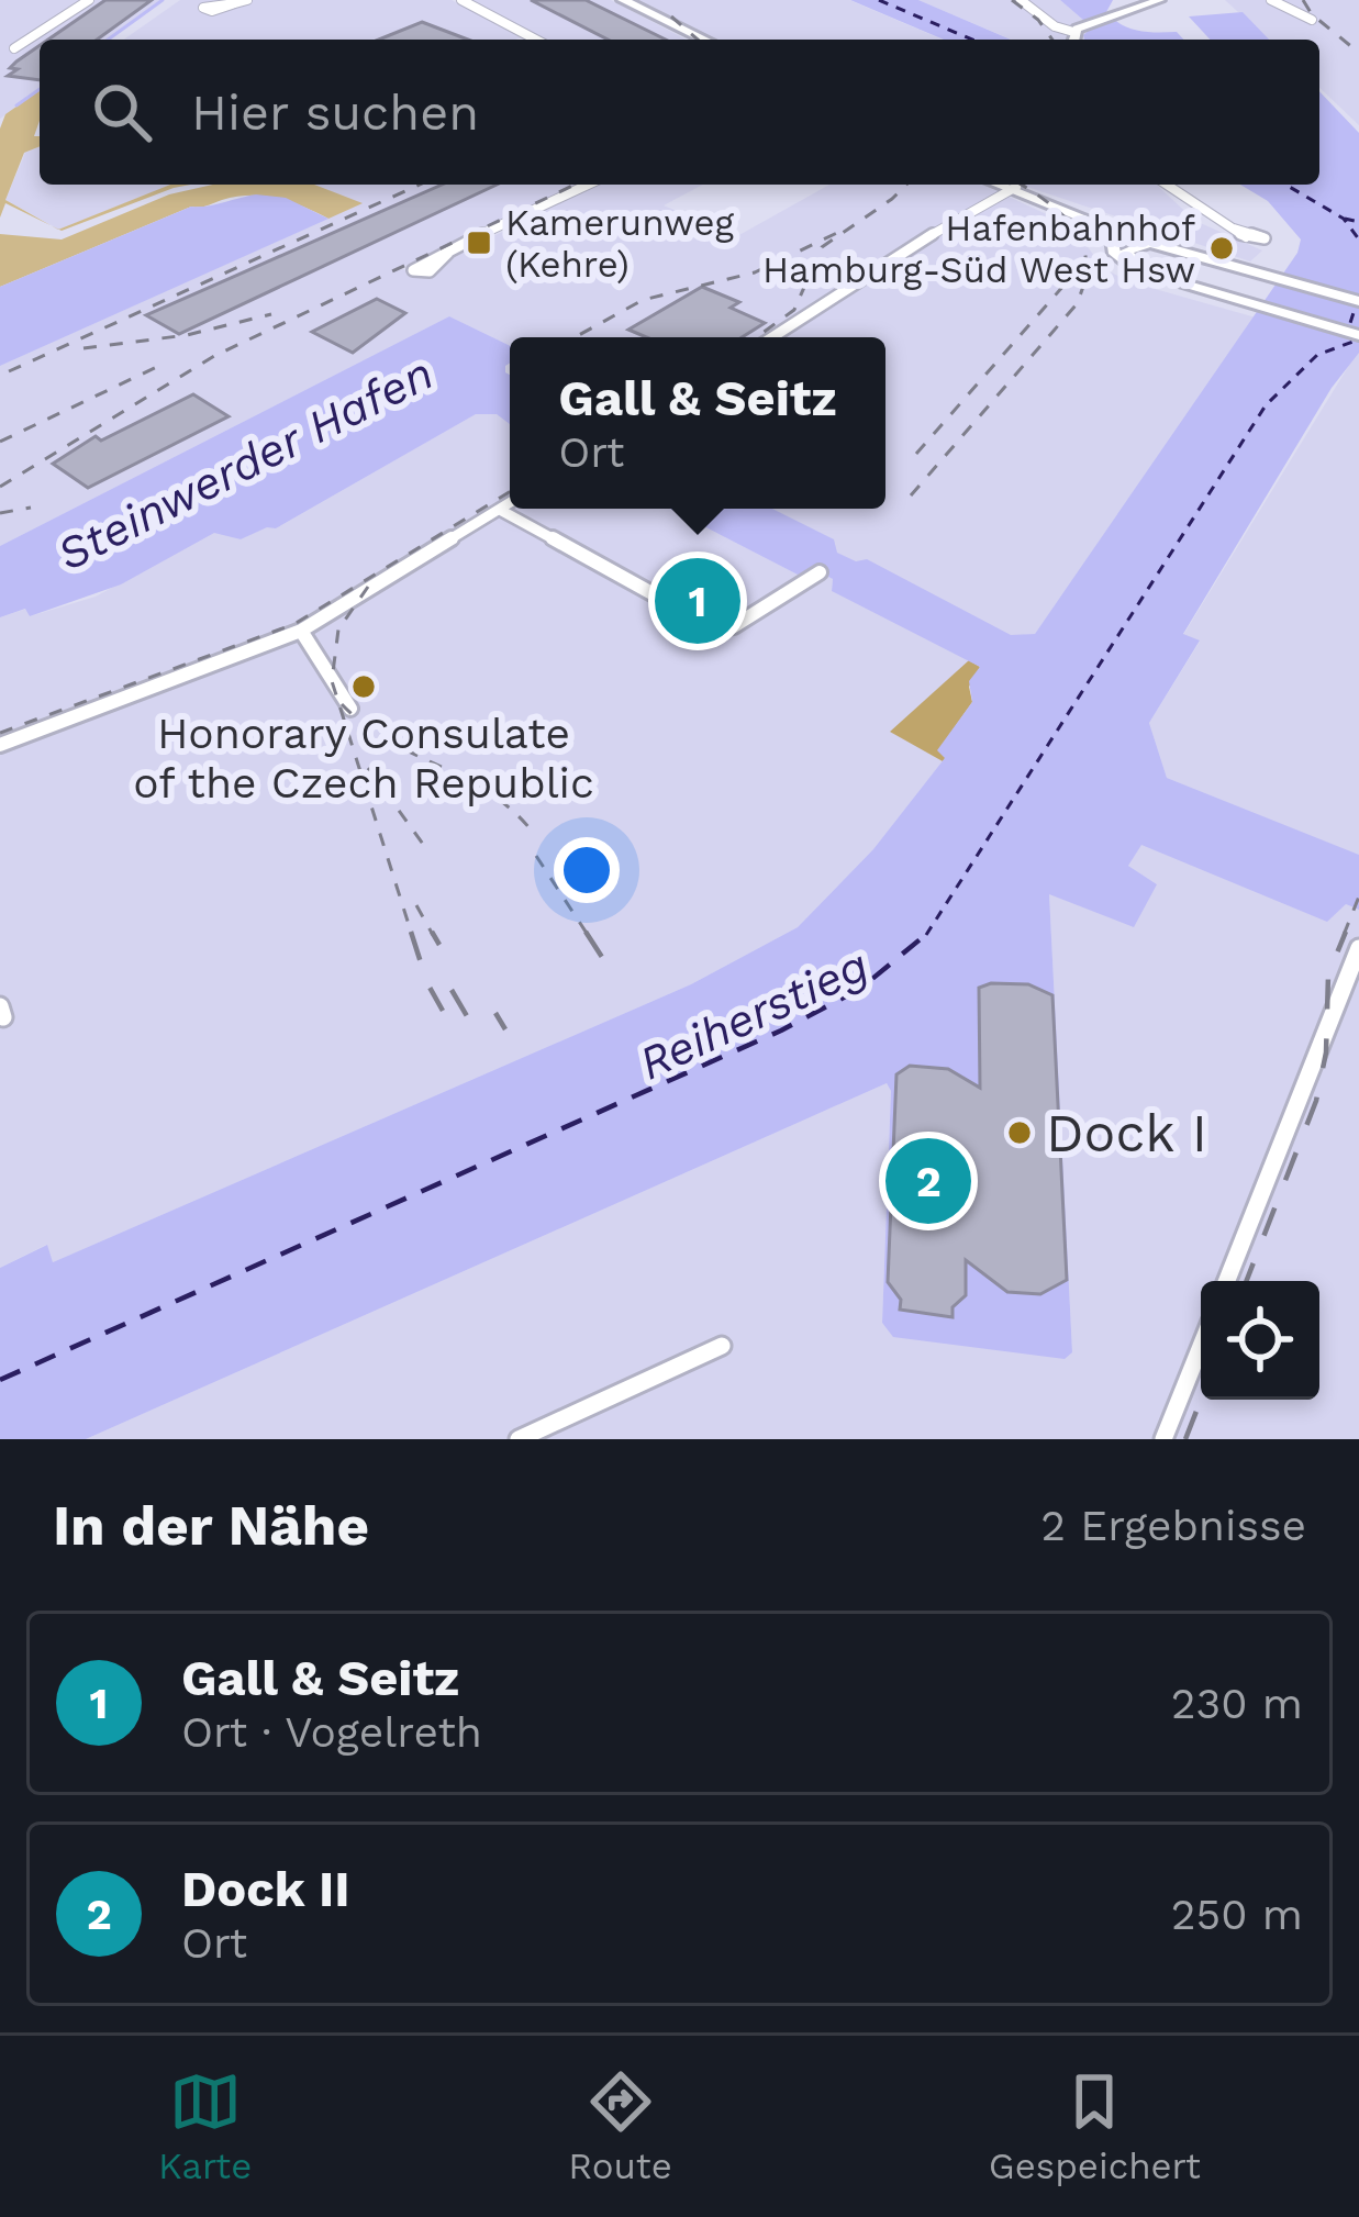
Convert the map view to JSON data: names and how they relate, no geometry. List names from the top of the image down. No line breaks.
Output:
{"water":["Steinwerder Hafen","Reiherstieg"],"places":{"transit":["Kamerunweg (Kehre)"],"other":["Hafenbahnhof Hamburg-Süd West Hsw","Honorary Consulate of the Czech Republic","Dock I"]},"page":{"search":"Hier suchen","popup":["Gall & Seitz","Ort"],"pins":["1","2"],"heading":["In der Nähe","2 Ergebnisse"],"list":[{"mark":"1","name":"Gall & Seitz","note":"Ort · Vogelreth","value":"230 m"},{"mark":"2","name":"Dock II","note":"Ort","value":"250 m"}],"nav":["Karte","Route","Gespeichert"]}}
